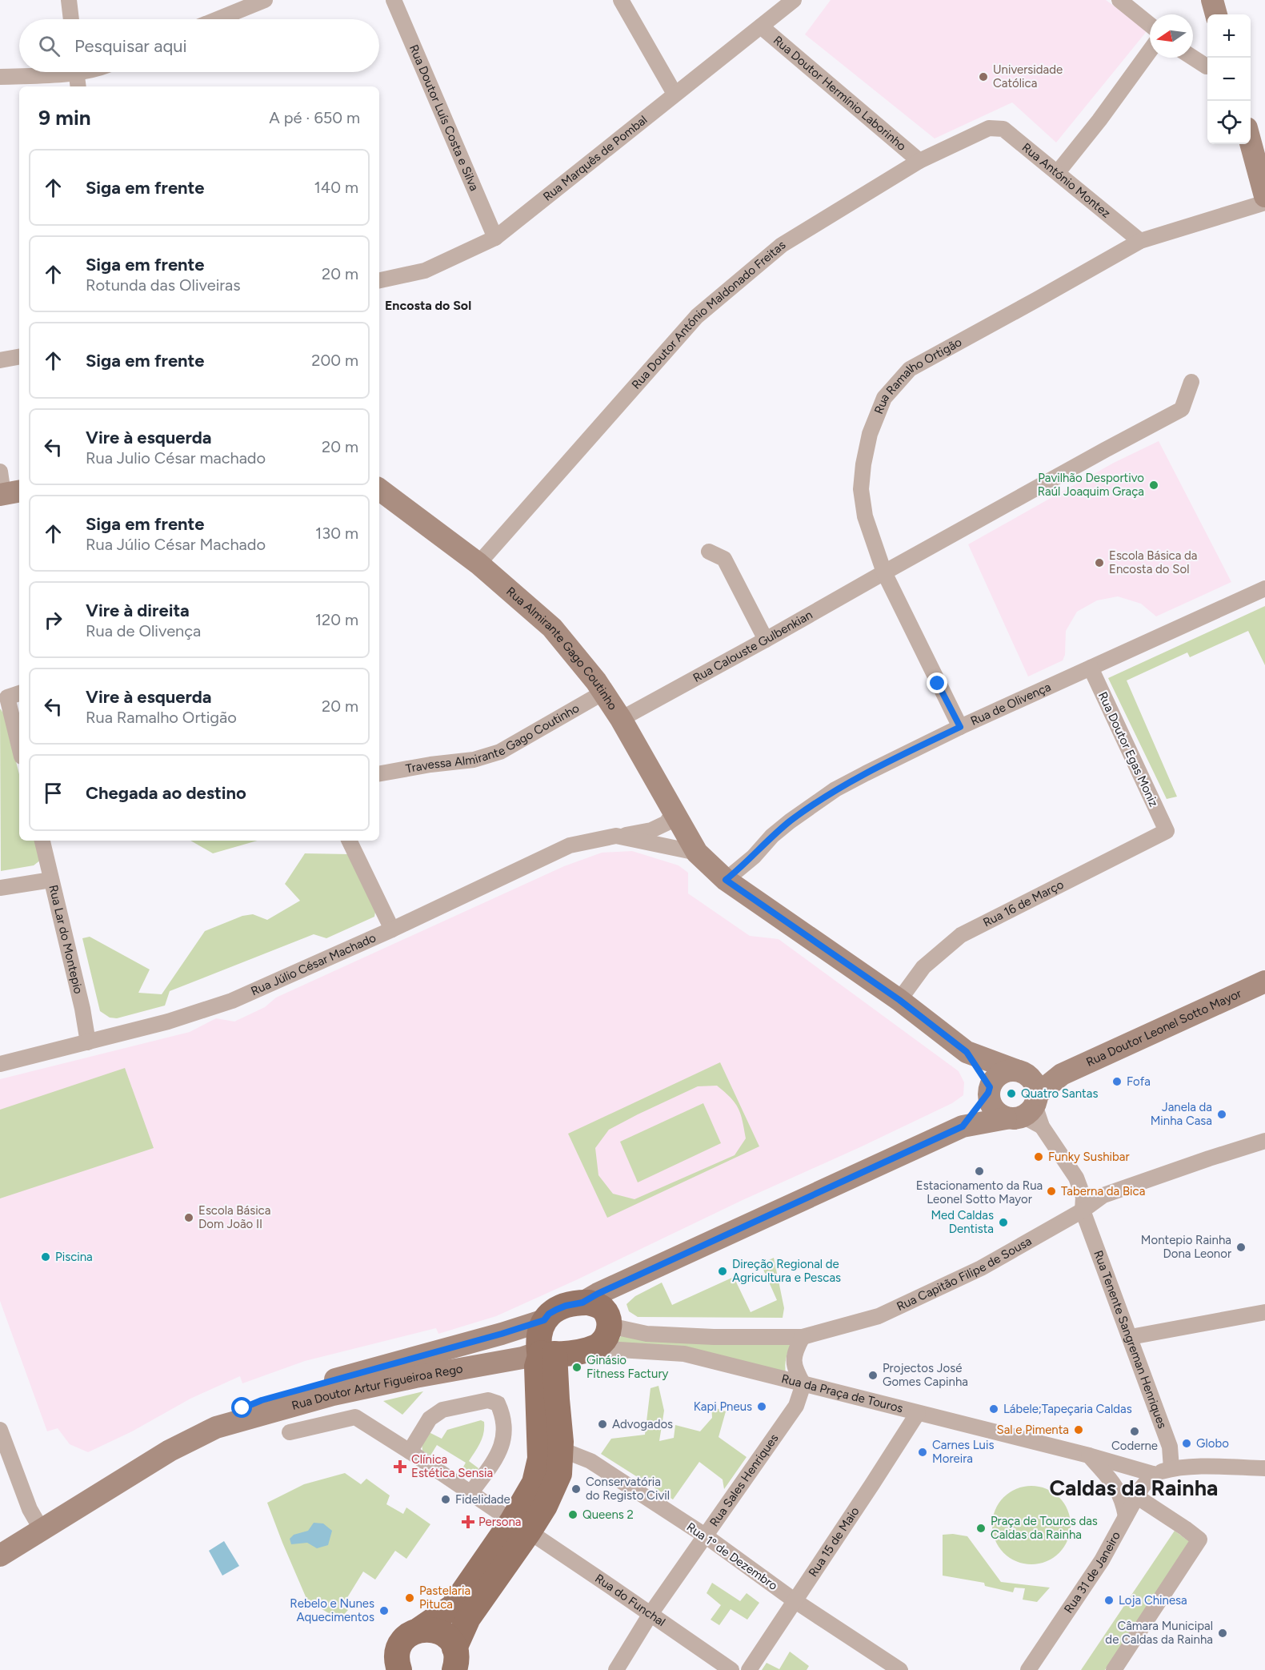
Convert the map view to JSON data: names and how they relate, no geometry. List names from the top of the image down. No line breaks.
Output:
{"streets":{"main road":["Rua Almirante Gago Coutinho","Rua Doutor Leonel Sotto Mayor","Rua Doutor Artur Figueiroa Rego"],"street":["Rua Doutor Hermínio Laborinho","Rua Doutor Luís Costa e Silva","Rua Marquês de Pombal","Rua António Montez","Rua Doutor António Maldonado Freitas","Rua Ramalho Ortigão","Rua Calouste Gulbenkian","Rua de Olivença","Travessa Almirante Gago Coutinho","Rua Doutor Egas Moniz","Rua 16 de Março","Rua Lar do Montepio","Rua Júlio César Machado","Rua Capitão Filipe de Sousa","Rua Tenente Sangreman Henriques","Rua da Praça de Touros","Rua Sales Henriques","Rua 15 de Maio","Rua 1º de Dezembro","Rua 31 de Janeiro","Rua do Funchal"]},"crossings":[["Rua Doutor Hermínio Laborinho","Rua Marquês de Pombal"],["Rua Doutor Hermínio Laborinho","Rua Doutor António Maldonado Freitas"],["Rua Doutor Luís Costa e Silva","Rua Marquês de Pombal"],["Rua António Montez","Rua Doutor António Maldonado Freitas"],["Rua António Montez","Rua Ramalho Ortigão"],["Rua Doutor António Maldonado Freitas","Rua Almirante Gago Coutinho"],["Rua Ramalho Ortigão","Rua Calouste Gulbenkian"],["Rua Ramalho Ortigão","Rua de Olivença"],["Rua Calouste Gulbenkian","Rua Almirante Gago Coutinho"],["Rua Almirante Gago Coutinho","Travessa Almirante Gago Coutinho"],["Rua Almirante Gago Coutinho","Rua Júlio César Machado"],["Rua de Olivença","Rua Doutor Egas Moniz"],["Rua Doutor Egas Moniz","Rua 16 de Março"],["Rua Lar do Montepio","Rua Júlio César Machado"],["Rua Doutor Leonel Sotto Mayor","Rua Capitão Filipe de Sousa"],["Rua Doutor Leonel Sotto Mayor","Rua Tenente Sangreman Henriques"],["Rua Doutor Leonel Sotto Mayor","Rua Doutor Artur Figueiroa Rego"],["Rua Doutor Leonel Sotto Mayor","Rua da Praça de Touros"],["Rua Capitão Filipe de Sousa","Rua Tenente Sangreman Henriques"],["Rua Capitão Filipe de Sousa","Rua Doutor Artur Figueiroa Rego"],["Rua Capitão Filipe de Sousa","Rua da Praça de Touros"],["Rua Doutor Artur Figueiroa Rego","Rua da Praça de Touros"],["Rua da Praça de Touros","Rua Sales Henriques"],["Rua da Praça de Touros","Rua 15 de Maio"],["Rua da Praça de Touros","Rua 31 de Janeiro"],["Rua Sales Henriques","Rua 1º de Dezembro"],["Rua Sales Henriques","Rua do Funchal"],["Rua 15 de Maio","Rua 1º de Dezembro"]],"districts":["Encosta do Sol","Caldas da Rainha"],"places":{"other":["Universidade Católica","Pavilhão Desportivo Raúl Joaquim Graça","Escola Básica da Encosta do Sol","Fofa","Quatro Santas","Janela da Minha Casa","Funky Sushibar","Estacionamento da Rua Leonel Sotto Mayor","Taberna da Bica","Escola Básica Dom João II","Med Caldas Dentista","Montepio Rainha Dona Leonor","Piscina","Direção Regional de Agricultura e Pescas","Ginásio Fitness Factury","Projectos José Gomes Capinha","Kapi Pneus","Lábele;Tapeçaria Caldas","Advogados","Sal e Pimenta","Coderne","Globo","Carnes Luis Moreira","Conservatória do Registo Civil","Fidelidade","Queens 2","Praça de Touros das Caldas da Rainha","Pastelaria Pituca","Loja Chinesa","Rebelo e Nunes Aquecimentos","Câmara Municipal de Caldas da Rainha"],"health":["Clínica Estética Sensia","Persona"]},"north":"left","page":{"map_buttons":["+","−"],"search":"Pesquisar aqui","heading":["9 min","A pé · 650 m"],"list":[["Siga em frente","140 m"],["Siga em frente","Rotunda das Oliveiras","20 m"],["Siga em frente","200 m"],["Vire à esquerda","Rua Julio César machado","20 m"],["Siga em frente","Rua Júlio César Machado","130 m"],["Vire à direita","Rua de Olivença","120 m"],["Vire à esquerda","Rua Ramalho Ortigão","20 m"],"Chegada ao destino"]}}
